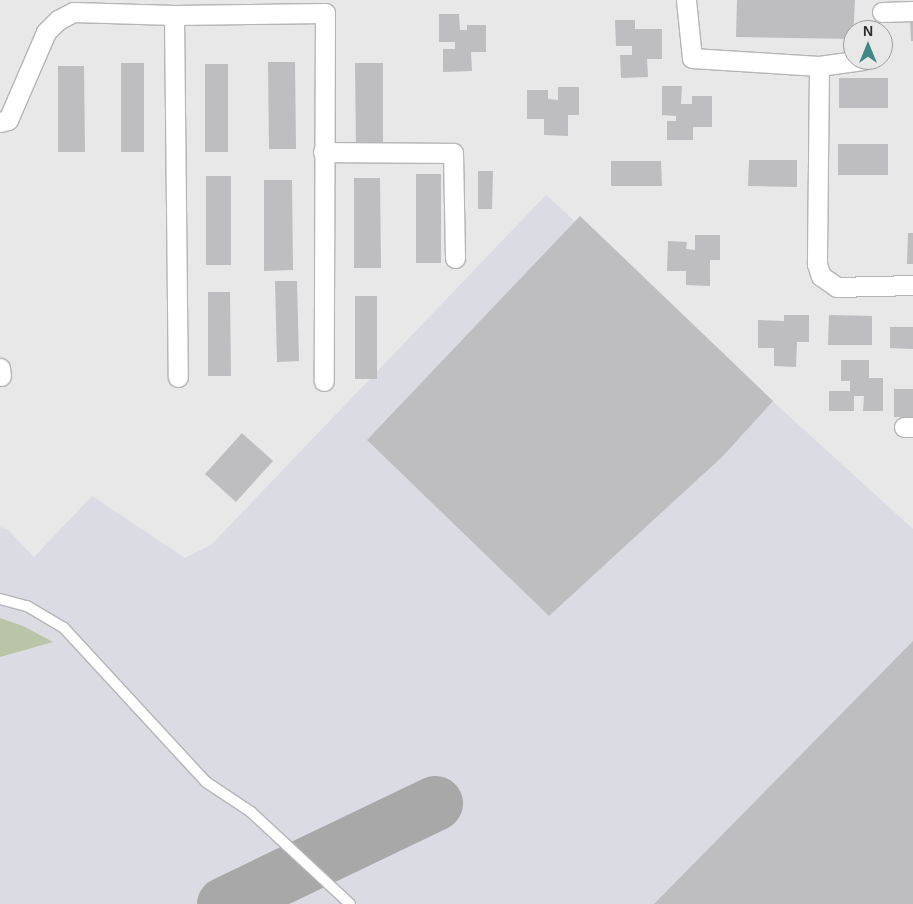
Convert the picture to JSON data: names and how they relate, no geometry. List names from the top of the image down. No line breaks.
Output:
{"north":"top"}
